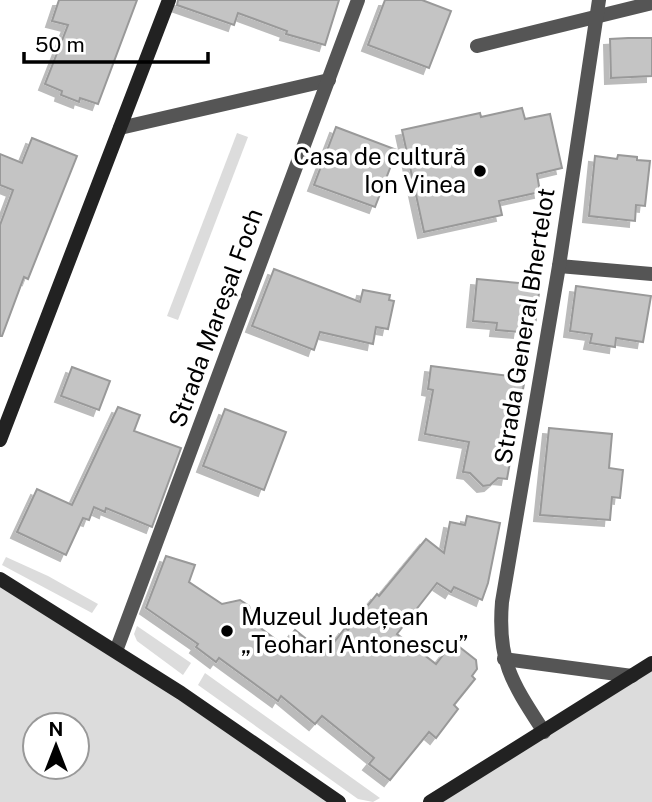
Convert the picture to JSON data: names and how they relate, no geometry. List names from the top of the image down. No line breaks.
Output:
{"streets":{"street":["Strada Mareșal Foch","Strada General Bhertelot"]},"places":["Casa de cultură Ion Vinea","Muzeul Județean „Teohari Antonescu”"],"scale_bar":"50 m","north":"top"}
